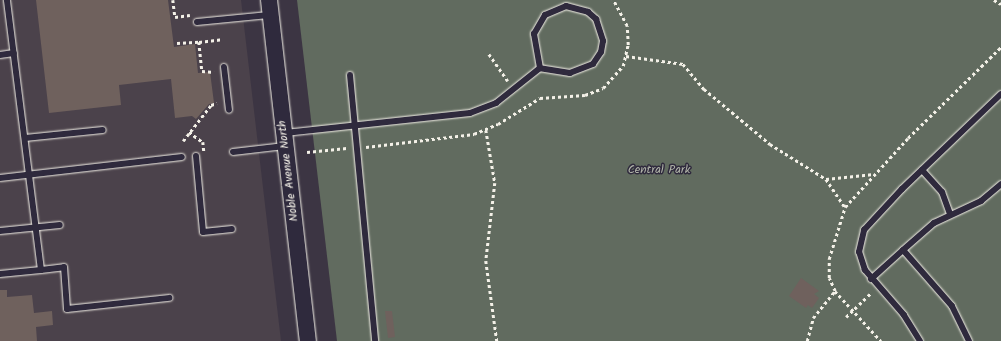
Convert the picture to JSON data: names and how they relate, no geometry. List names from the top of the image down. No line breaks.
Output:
{"streets":{"street":["Noble Avenue North"]},"parks":["Central Park"]}
